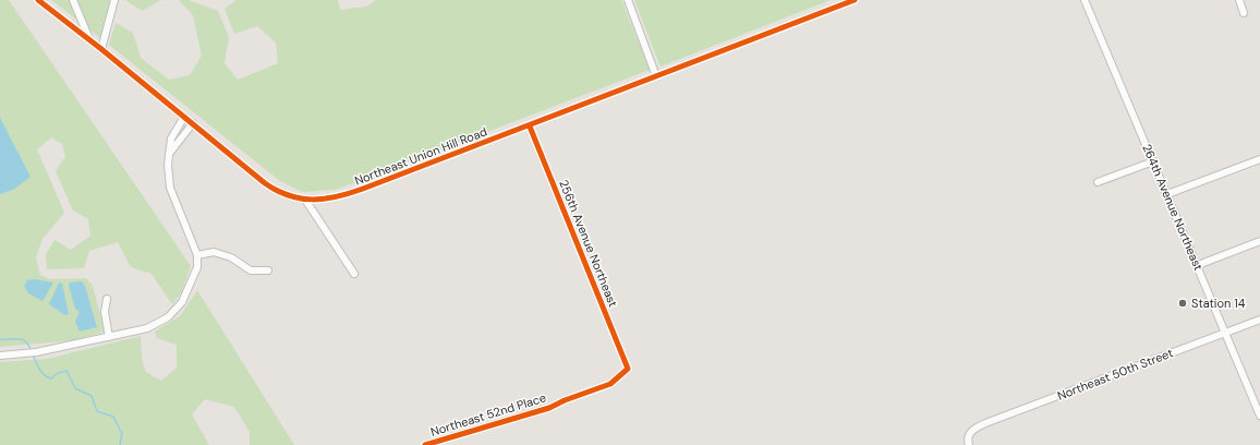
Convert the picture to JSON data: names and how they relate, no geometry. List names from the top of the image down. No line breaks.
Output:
{"streets":{"street":["Northeast Union Hill Road","264th Avenue Northeast","256th Avenue Northeast","Northeast 50th Street","Northeast 52nd Place"]},"crossings":[["Northeast Union Hill Road","256th Avenue Northeast"],["264th Avenue Northeast","Northeast 50th Street"],["256th Avenue Northeast","Northeast 52nd Place"]],"places":["Station 14"]}
